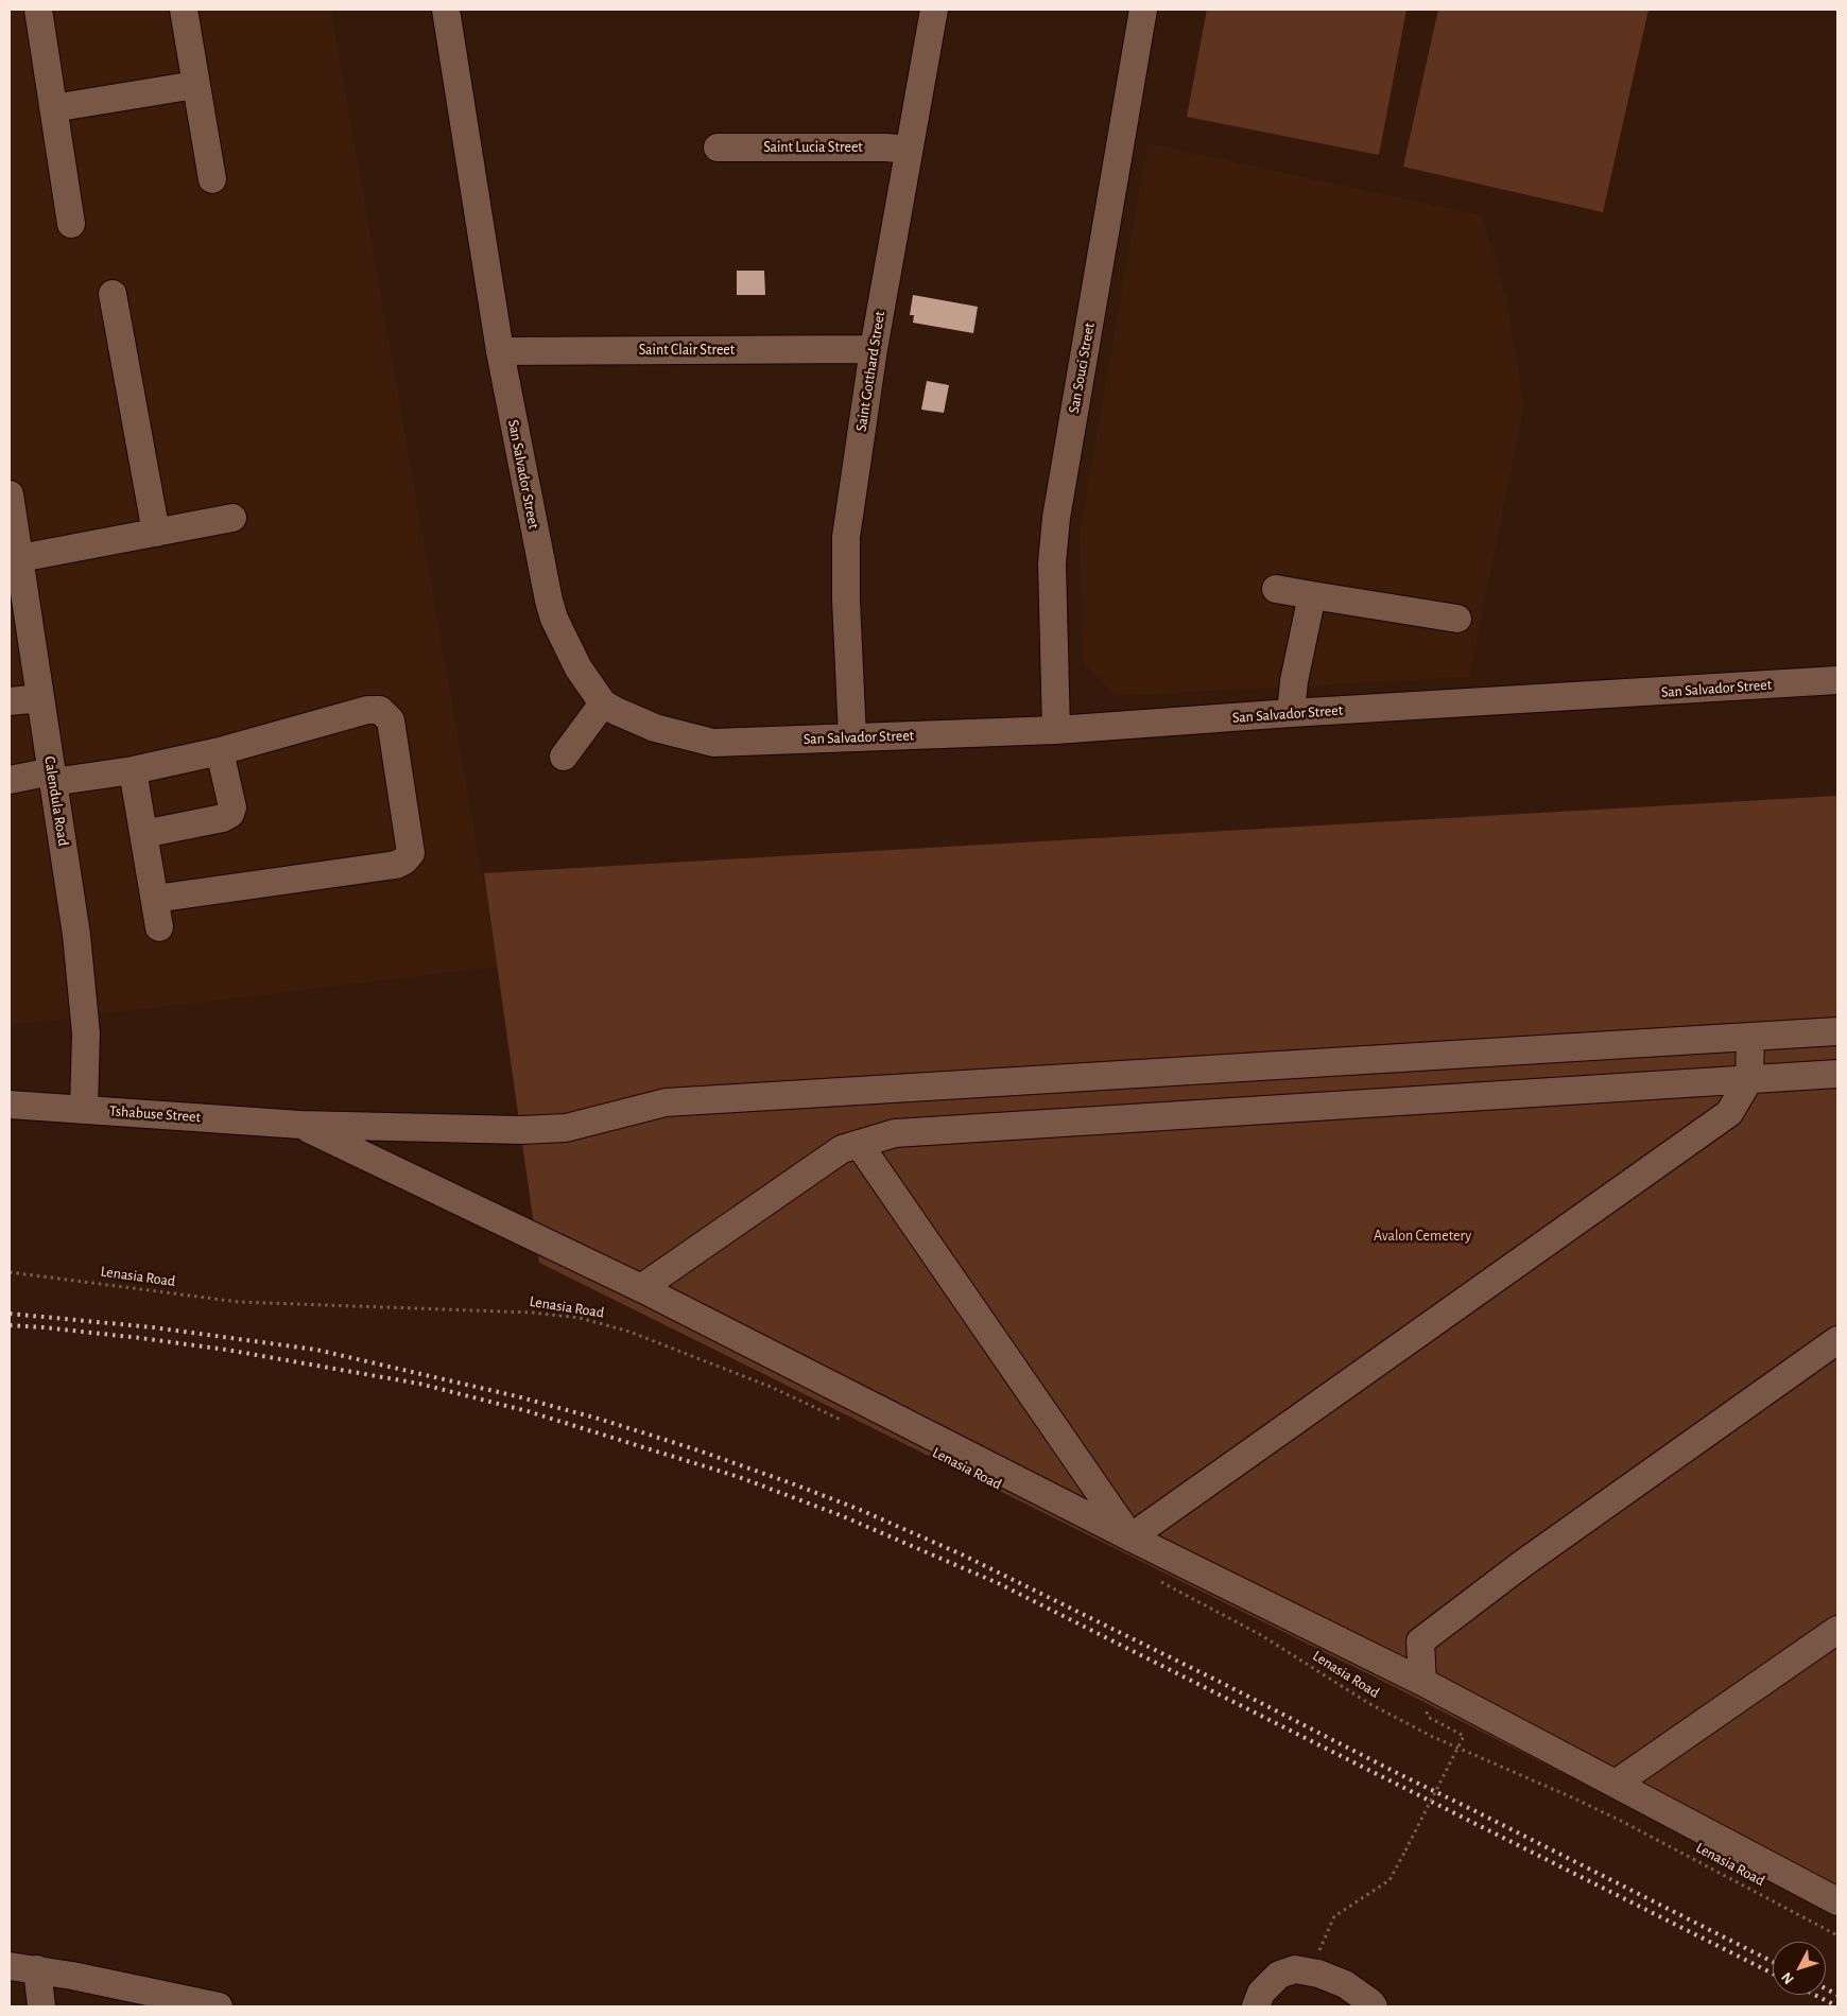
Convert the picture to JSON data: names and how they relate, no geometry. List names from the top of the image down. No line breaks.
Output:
{"streets":{"street":["Saint Lucia Street","Saint Clair Street","San Souci Street","Saint Gotthard Street","San Salvador Street","Calendula Road","Tshabuse Street"],"path":["Lenasia Road"]},"crossings":[["Saint Lucia Street","Saint Gotthard Street"],["Saint Clair Street","Saint Gotthard Street"],["Saint Clair Street","San Salvador Street"],["San Souci Street","San Salvador Street"],["Saint Gotthard Street","San Salvador Street"],["Calendula Road","Tshabuse Street"]],"parks":["Avalon Cemetery"],"north":"bottom left"}
